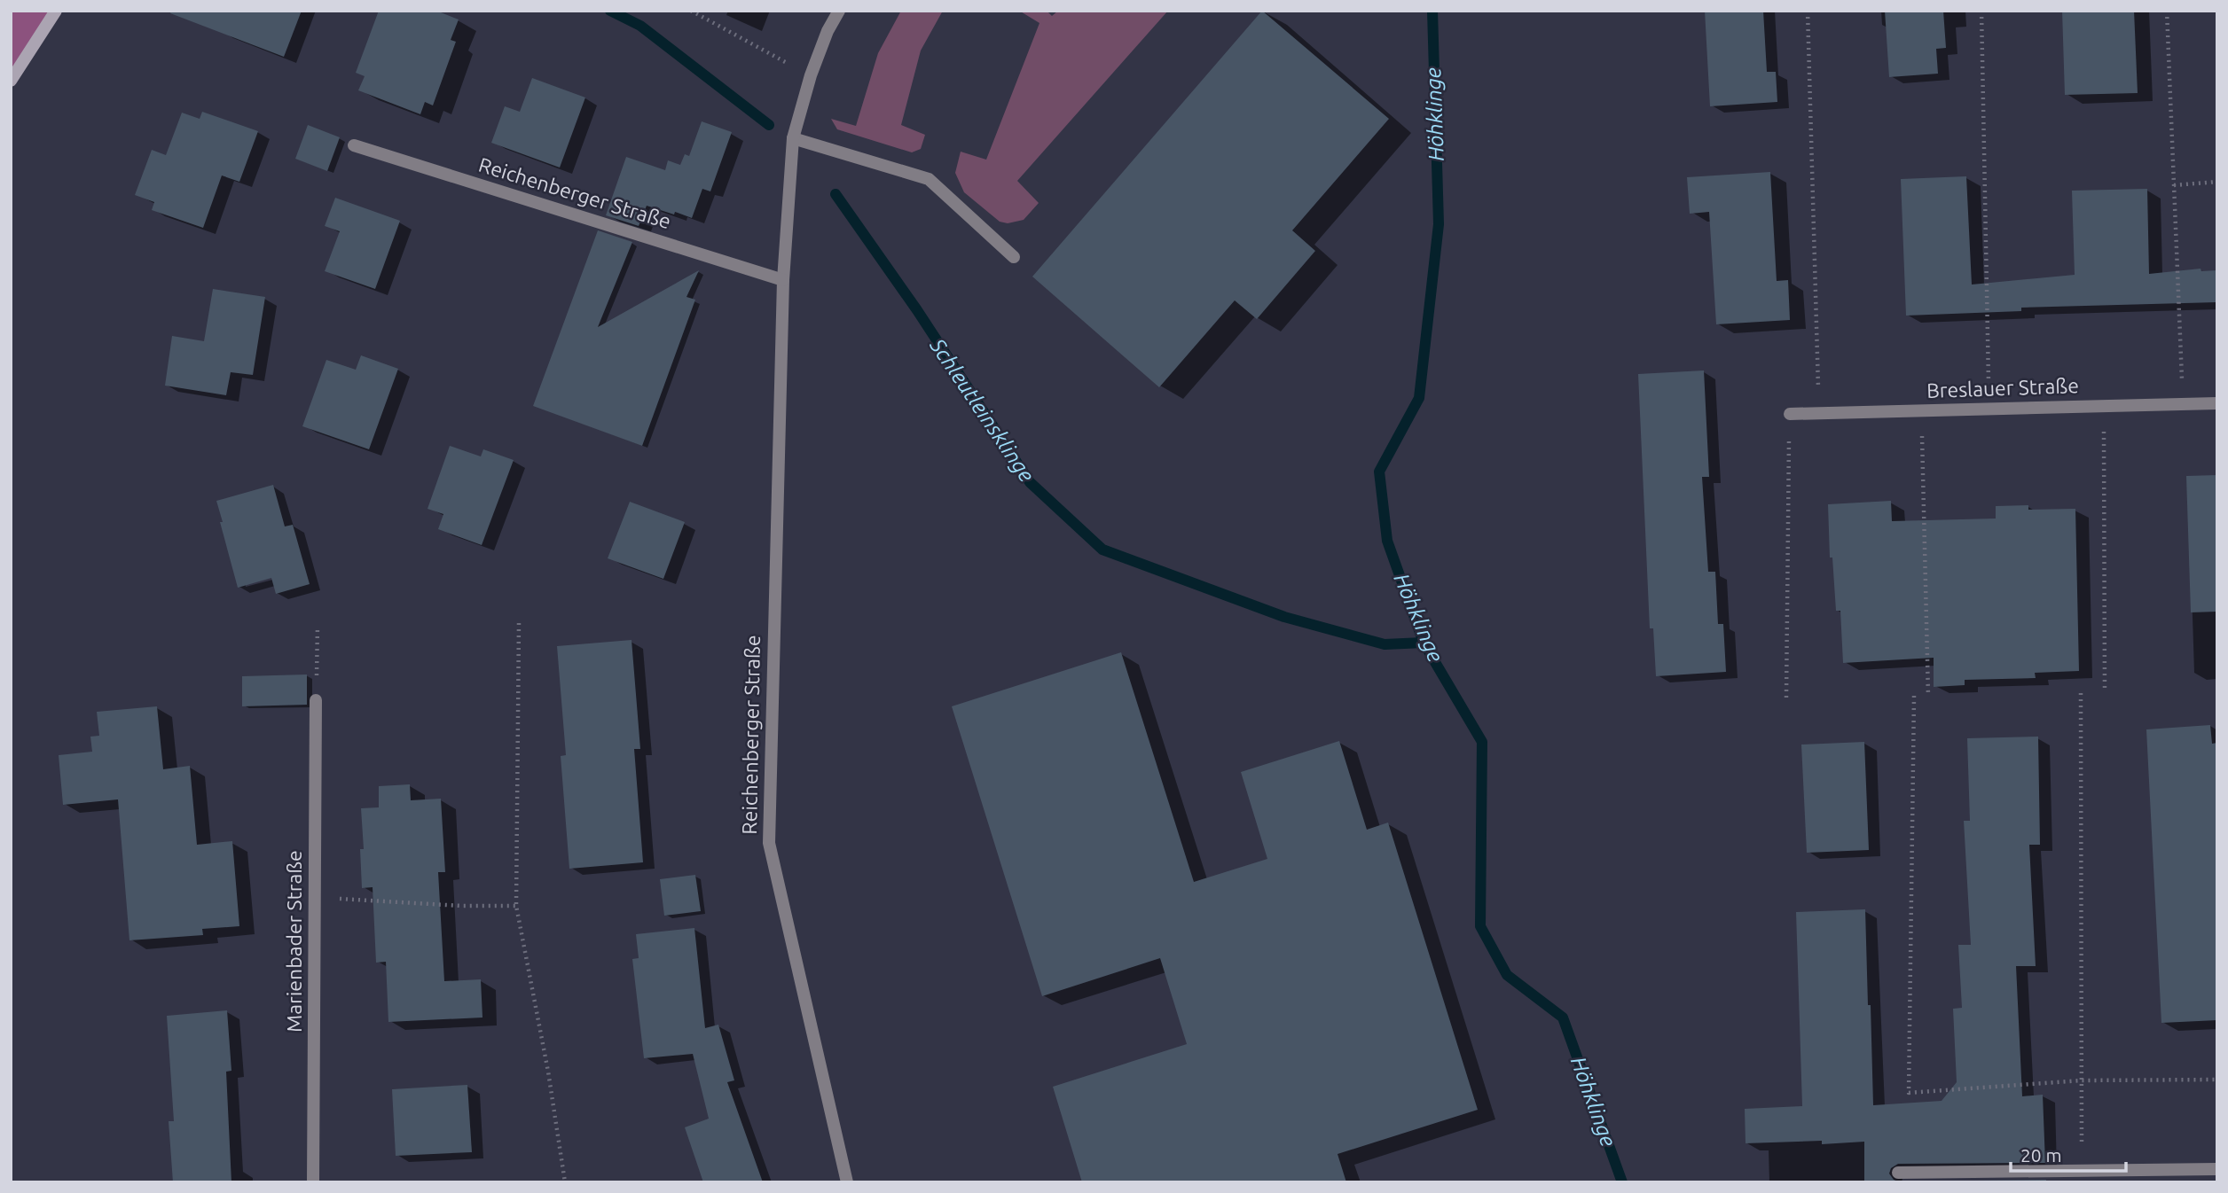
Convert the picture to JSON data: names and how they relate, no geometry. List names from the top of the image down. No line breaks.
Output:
{"streets":{"street":["Reichenberger Straße","Breslauer Straße","Marienbader Straße"]},"water":["Höhklinge","Schleutleinsklinge"],"scale_bar":"20 m"}
